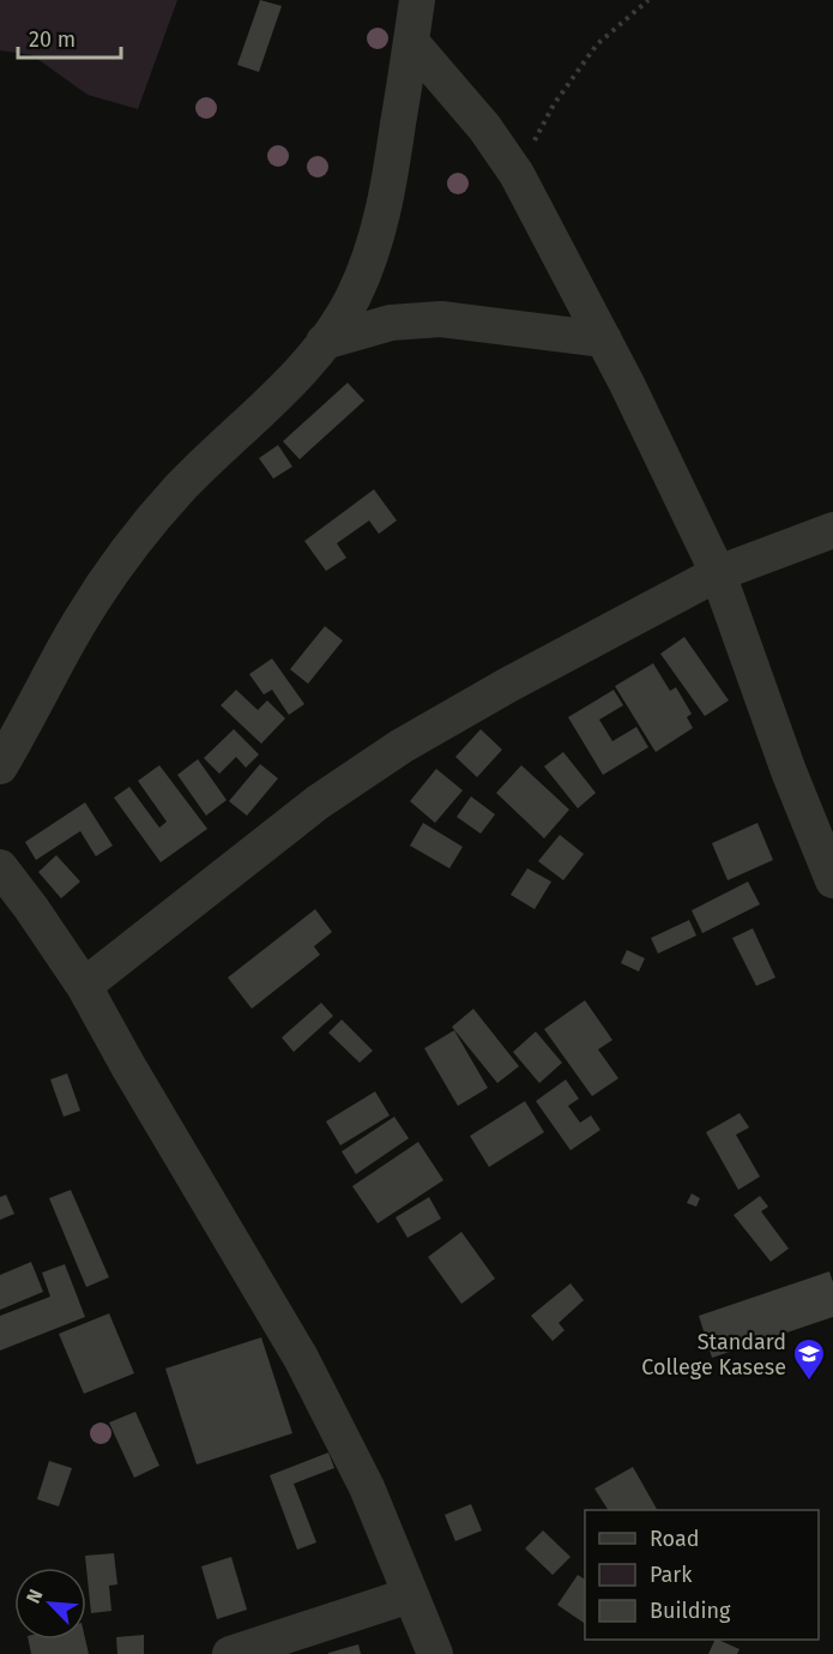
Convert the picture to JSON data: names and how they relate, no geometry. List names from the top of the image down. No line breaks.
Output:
{"places":{"school or university":["Standard College Kasese"]},"legend":["Road","Park","Building"],"scale_bar":"20 m","north":"top left"}
